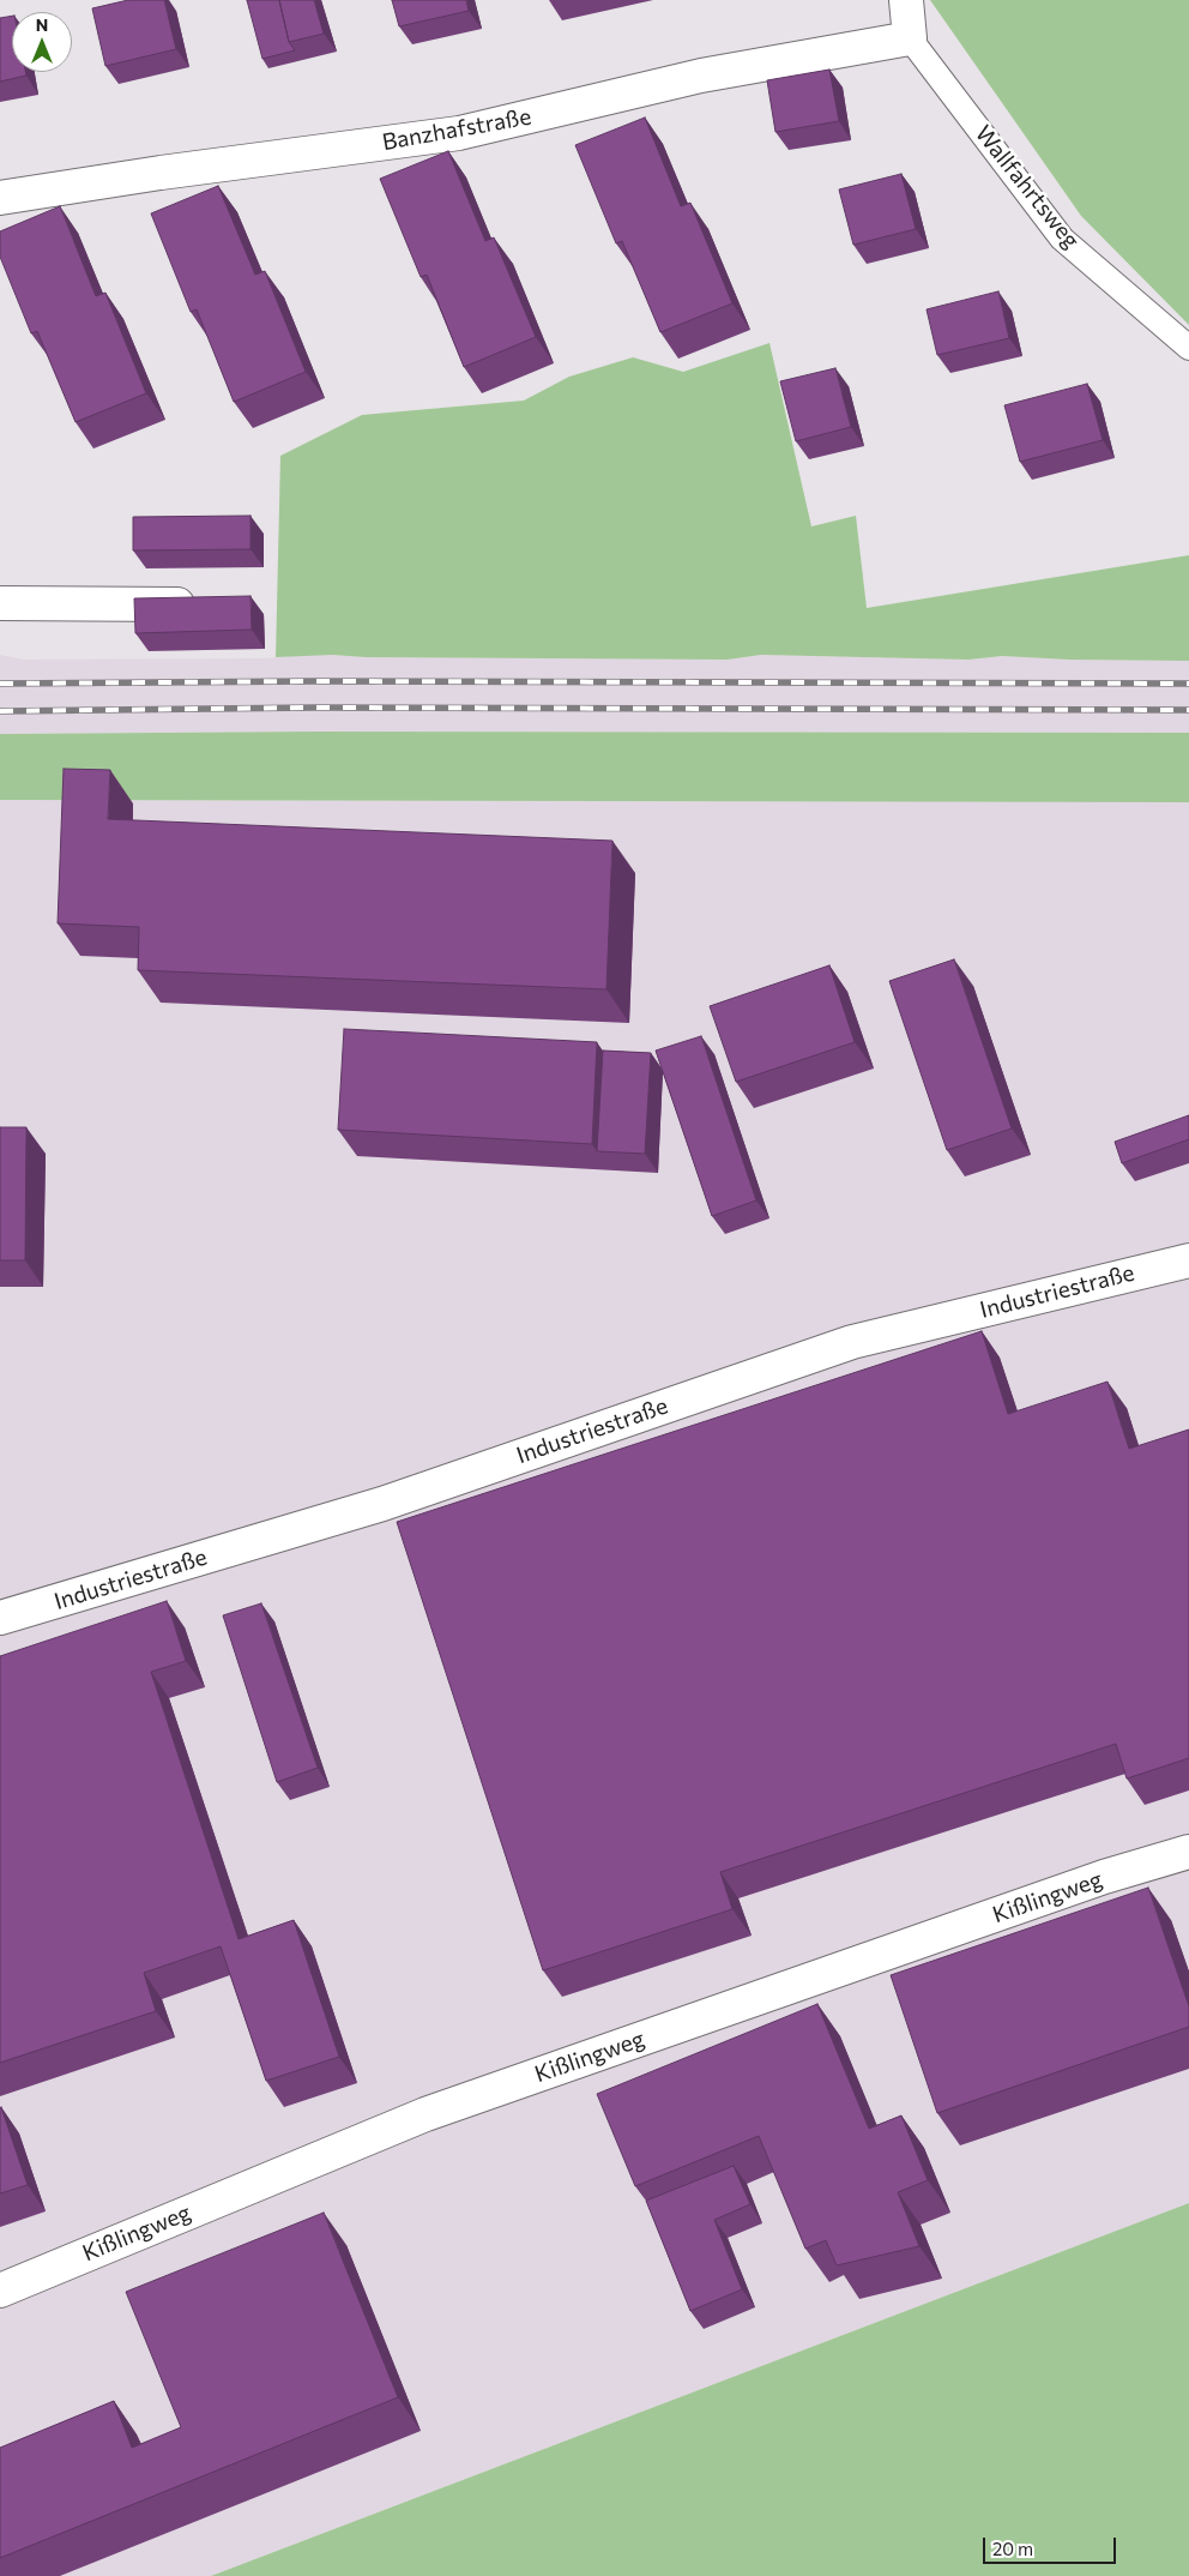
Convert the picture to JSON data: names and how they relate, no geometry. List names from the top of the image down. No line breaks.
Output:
{"streets":{"street":["Banzhafstraße","Industriestraße","Kißlingweg"],"lane":["Wallfahrtsweg"]},"crossings":[["Banzhafstraße","Wallfahrtsweg"]],"scale_bar":"20 m","north":"top"}
